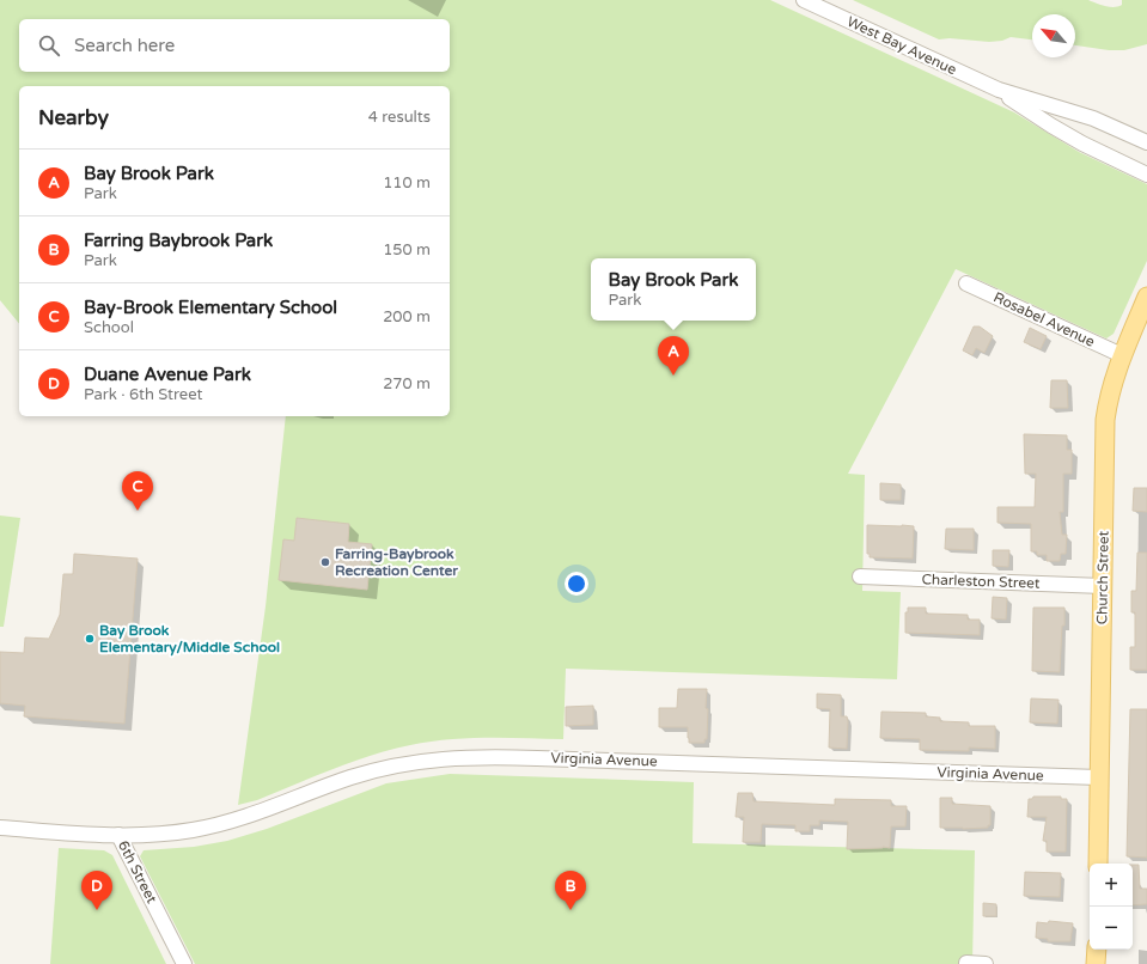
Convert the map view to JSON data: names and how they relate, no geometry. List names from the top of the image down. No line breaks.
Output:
{"streets":{"main road":["Church Street"],"street":["West Bay Avenue","Rosabel Avenue","Charleston Street","Virginia Avenue","6th Street"]},"crossings":[["Rosabel Avenue","Church Street"],["Church Street","Charleston Street"],["Church Street","Virginia Avenue"],["Virginia Avenue","6th Street"]],"places":["Farring-Baybrook Recreation Center","Bay Brook Elementary/Middle School"],"north":"top left","page":{"search":"Search here","heading":["Nearby","4 results"],"list":[{"mark":"A","name":"Bay Brook Park","note":"Park","value":"110 m"},{"mark":"B","name":"Farring Baybrook Park","note":"Park","value":"150 m"},{"mark":"C","name":"Bay-Brook Elementary School","note":"School","value":"200 m"},{"mark":"D","name":"Duane Avenue Park","note":"Park · 6th Street","value":"270 m"}],"popup":["Bay Brook Park","Park"],"pins":["A","C","B","D"],"map_buttons":["+","−"]}}
